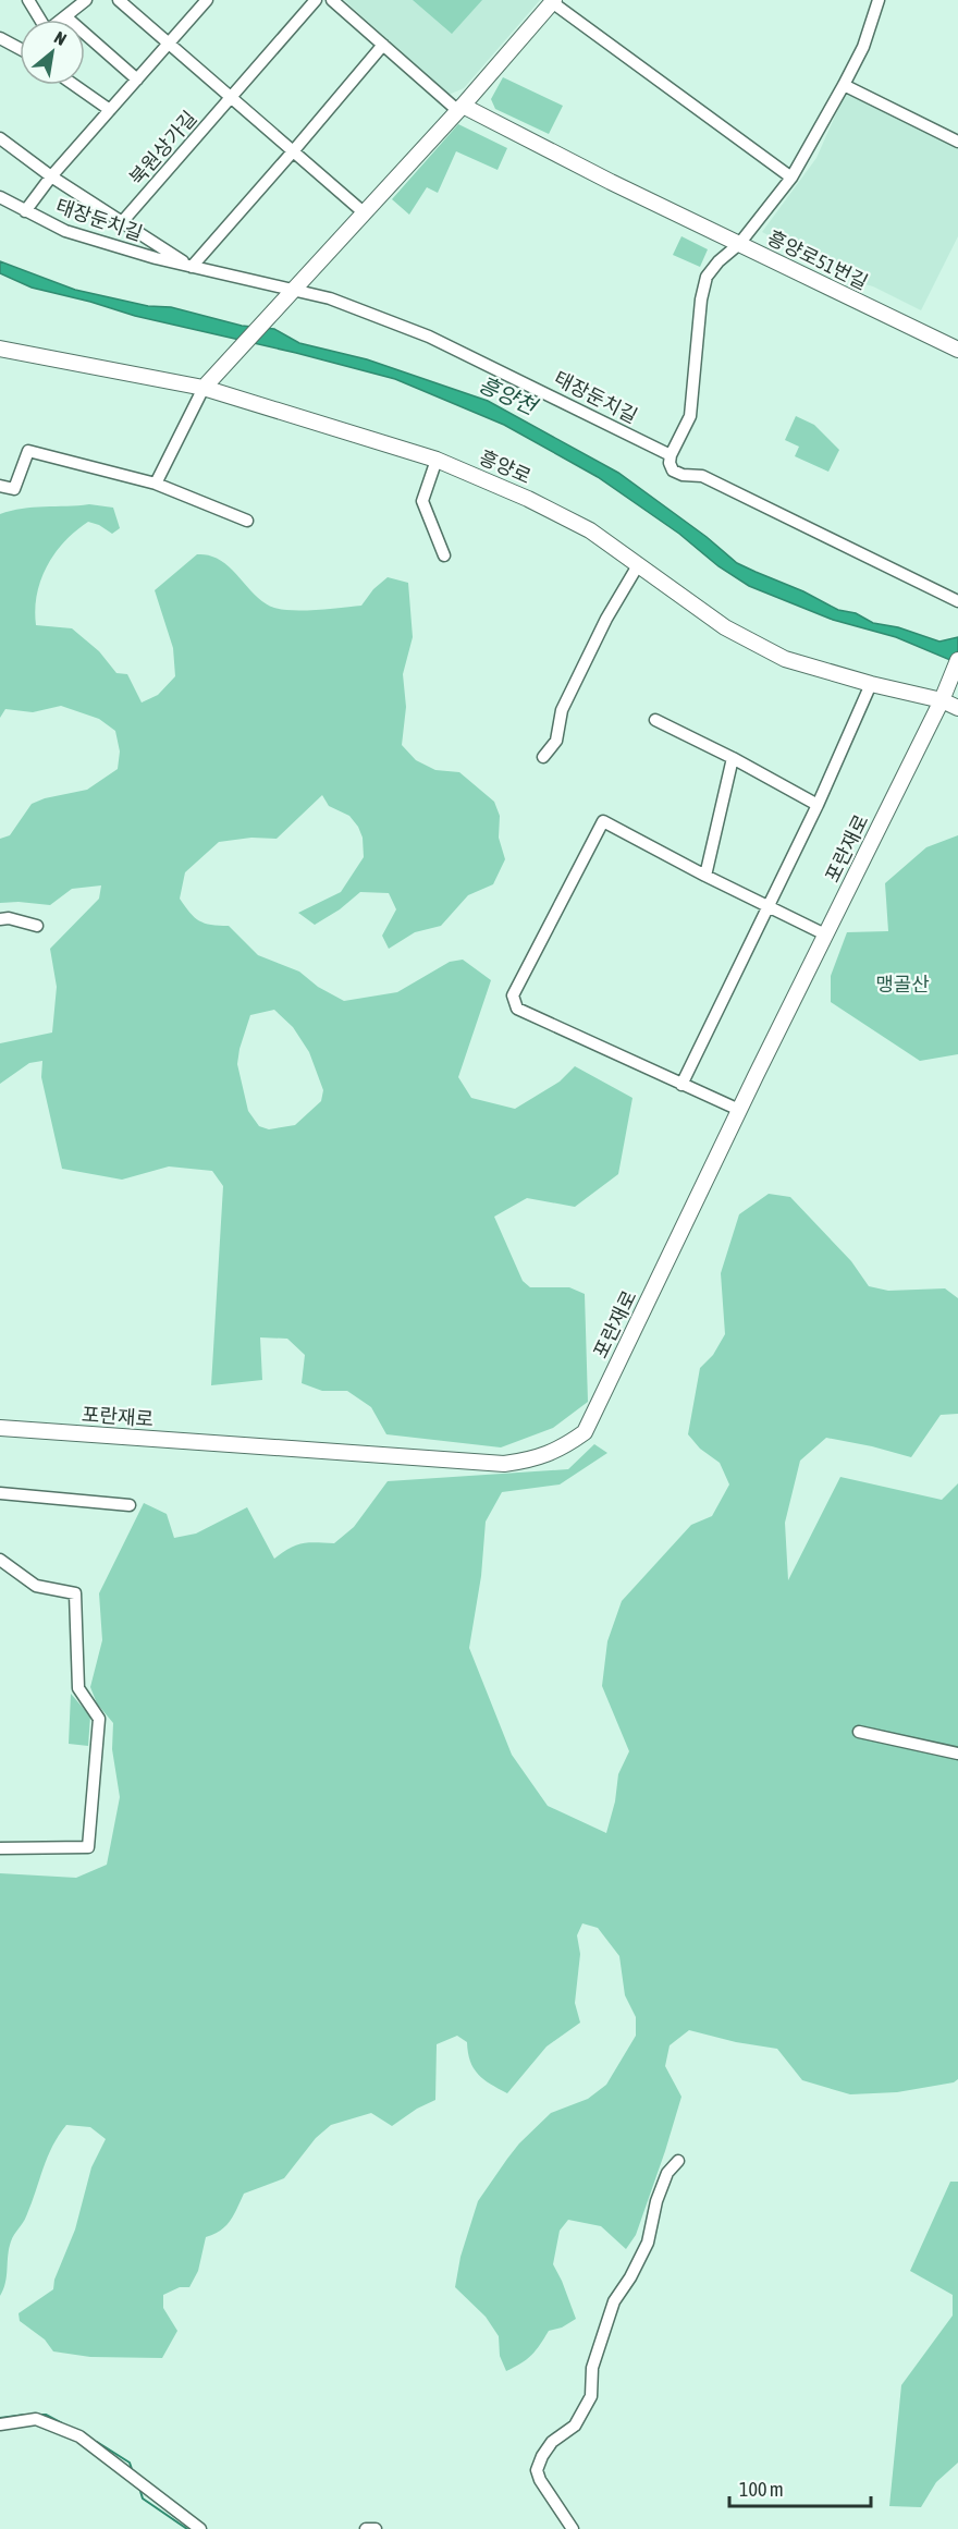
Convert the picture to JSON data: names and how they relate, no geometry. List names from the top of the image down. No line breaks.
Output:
{"streets":{"street":["북원상가길","태장둔치길","흥양로51번길","흥양로","포란재로"]},"crossings":[["흥양로","포란재로"]],"water":["흥양천"],"parks":["맹골산"],"scale_bar":"100 m","north":"top right"}
